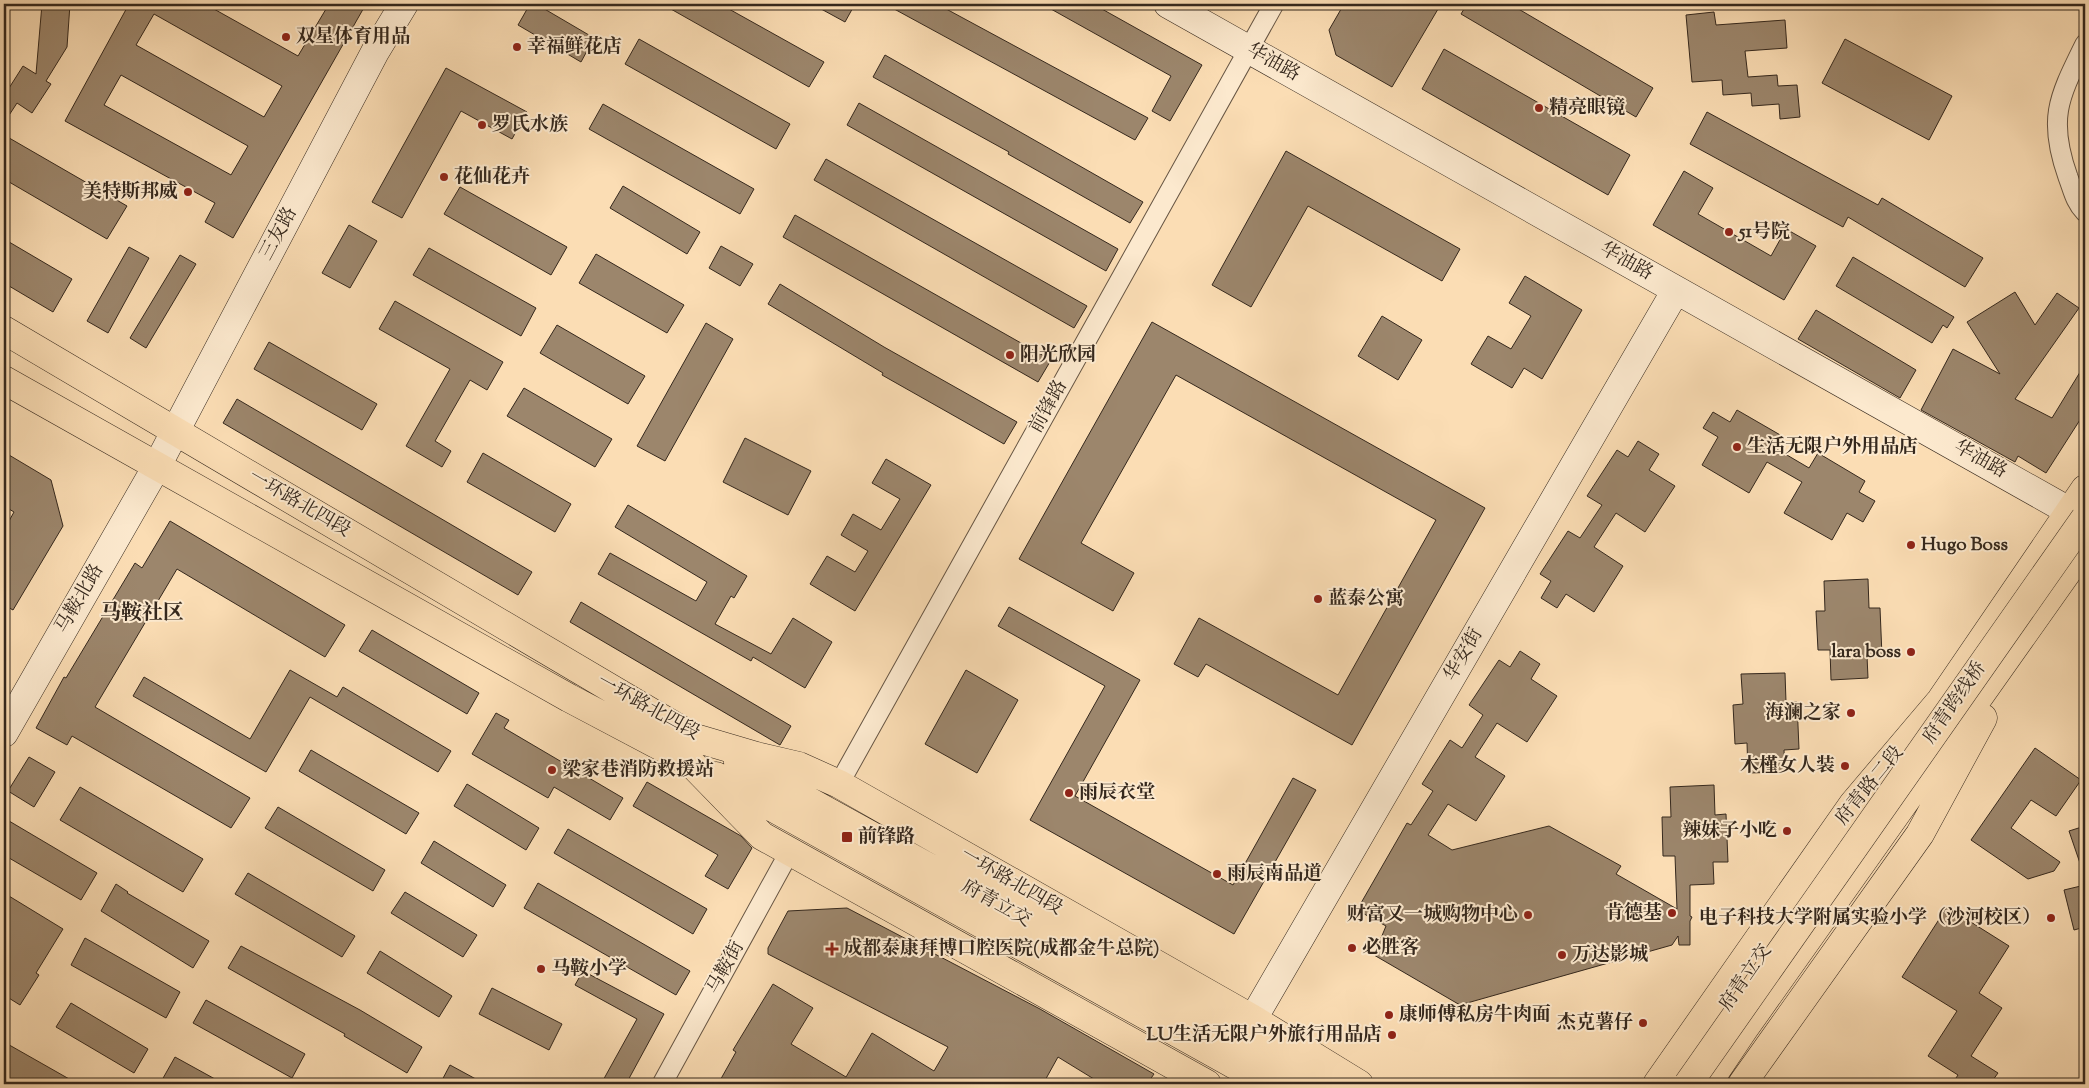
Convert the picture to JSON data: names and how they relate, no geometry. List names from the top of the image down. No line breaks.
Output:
{"streets":{"main road":["一环路北四段","府青跨线桥","府青路二段","府青立交"],"street":["华油路","三友路","前锋路","马鞍北路","华安街","马鞍街"]},"crossings":[["华油路","前锋路"],["华油路","华安街"],["华油路","府青跨线桥"],["华油路","府青路二段"],["三友路","一环路北四段"],["三友路","马鞍北路"],["前锋路","一环路北四段"],["一环路北四段","马鞍北路"],["一环路北四段","华安街"],["一环路北四段","府青立交"],["一环路北四段","马鞍街"],["府青跨线桥","府青路二段"],["府青路二段","府青立交"]],"districts":["马鞍社区"],"places":{"other":["双星体育用品","幸福鲜花店","精亮眼镜","罗氏水族","花仙花卉","美特斯邦威","51号院","阳光欣园","生活无限户外用品店","Hugo Boss","蓝泰公寓","lara boss","海澜之家","木槿女人装","梁家巷消防救援站","雨辰衣堂","辣妹子小吃","雨辰南品道","肯德基","财富又一城购物中心","电子科技大学附属实验小学（沙河校区）","必胜客","万达影城","马鞍小学","康师傅私房牛肉面","杰克薯仔","LU生活无限户外旅行用品店"],"transit":["前锋路"],"health":["成都泰康拜博口腔医院(成都金牛总院)"]}}
